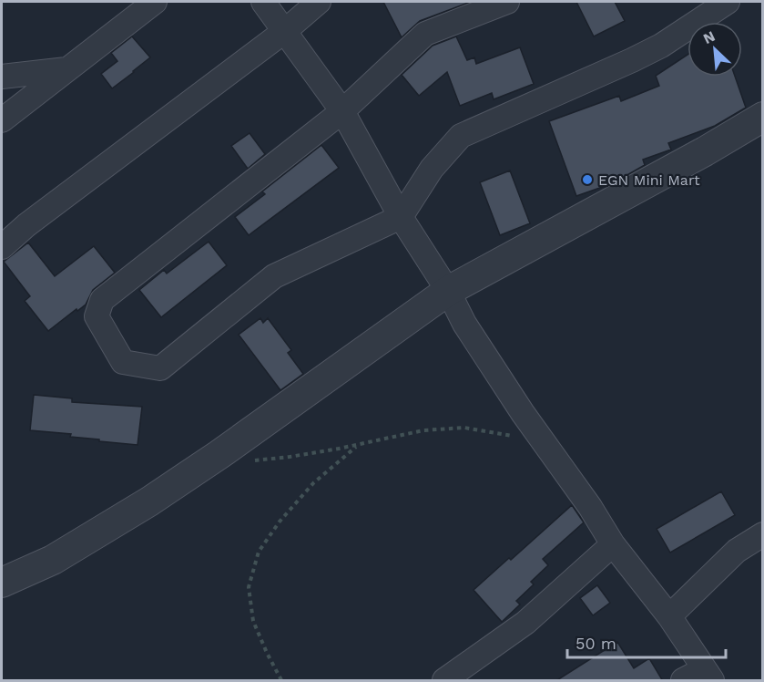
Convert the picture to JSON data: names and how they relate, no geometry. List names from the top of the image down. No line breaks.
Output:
{"places":["EGN Mini Mart"],"scale_bar":"50 m","north":"top left"}
